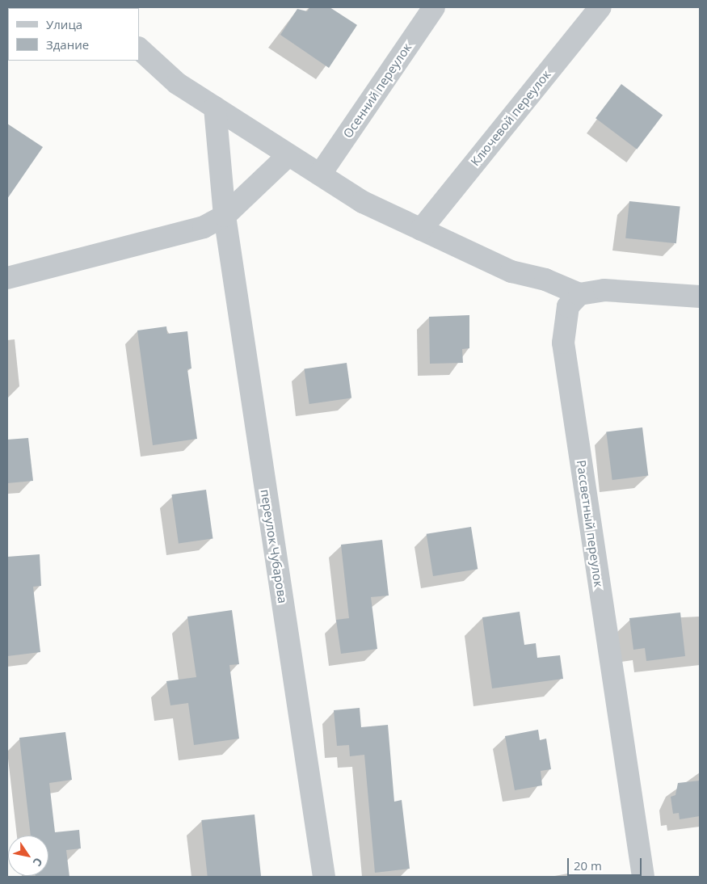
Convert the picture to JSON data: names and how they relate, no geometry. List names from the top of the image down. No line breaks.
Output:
{"streets":{"street":["Осенний переулок","Ключевой переулок","Рассветный переулок","переулок Чубарова"]},"legend":["Улица","Здание"],"scale_bar":"20 m","north":"bottom right"}
